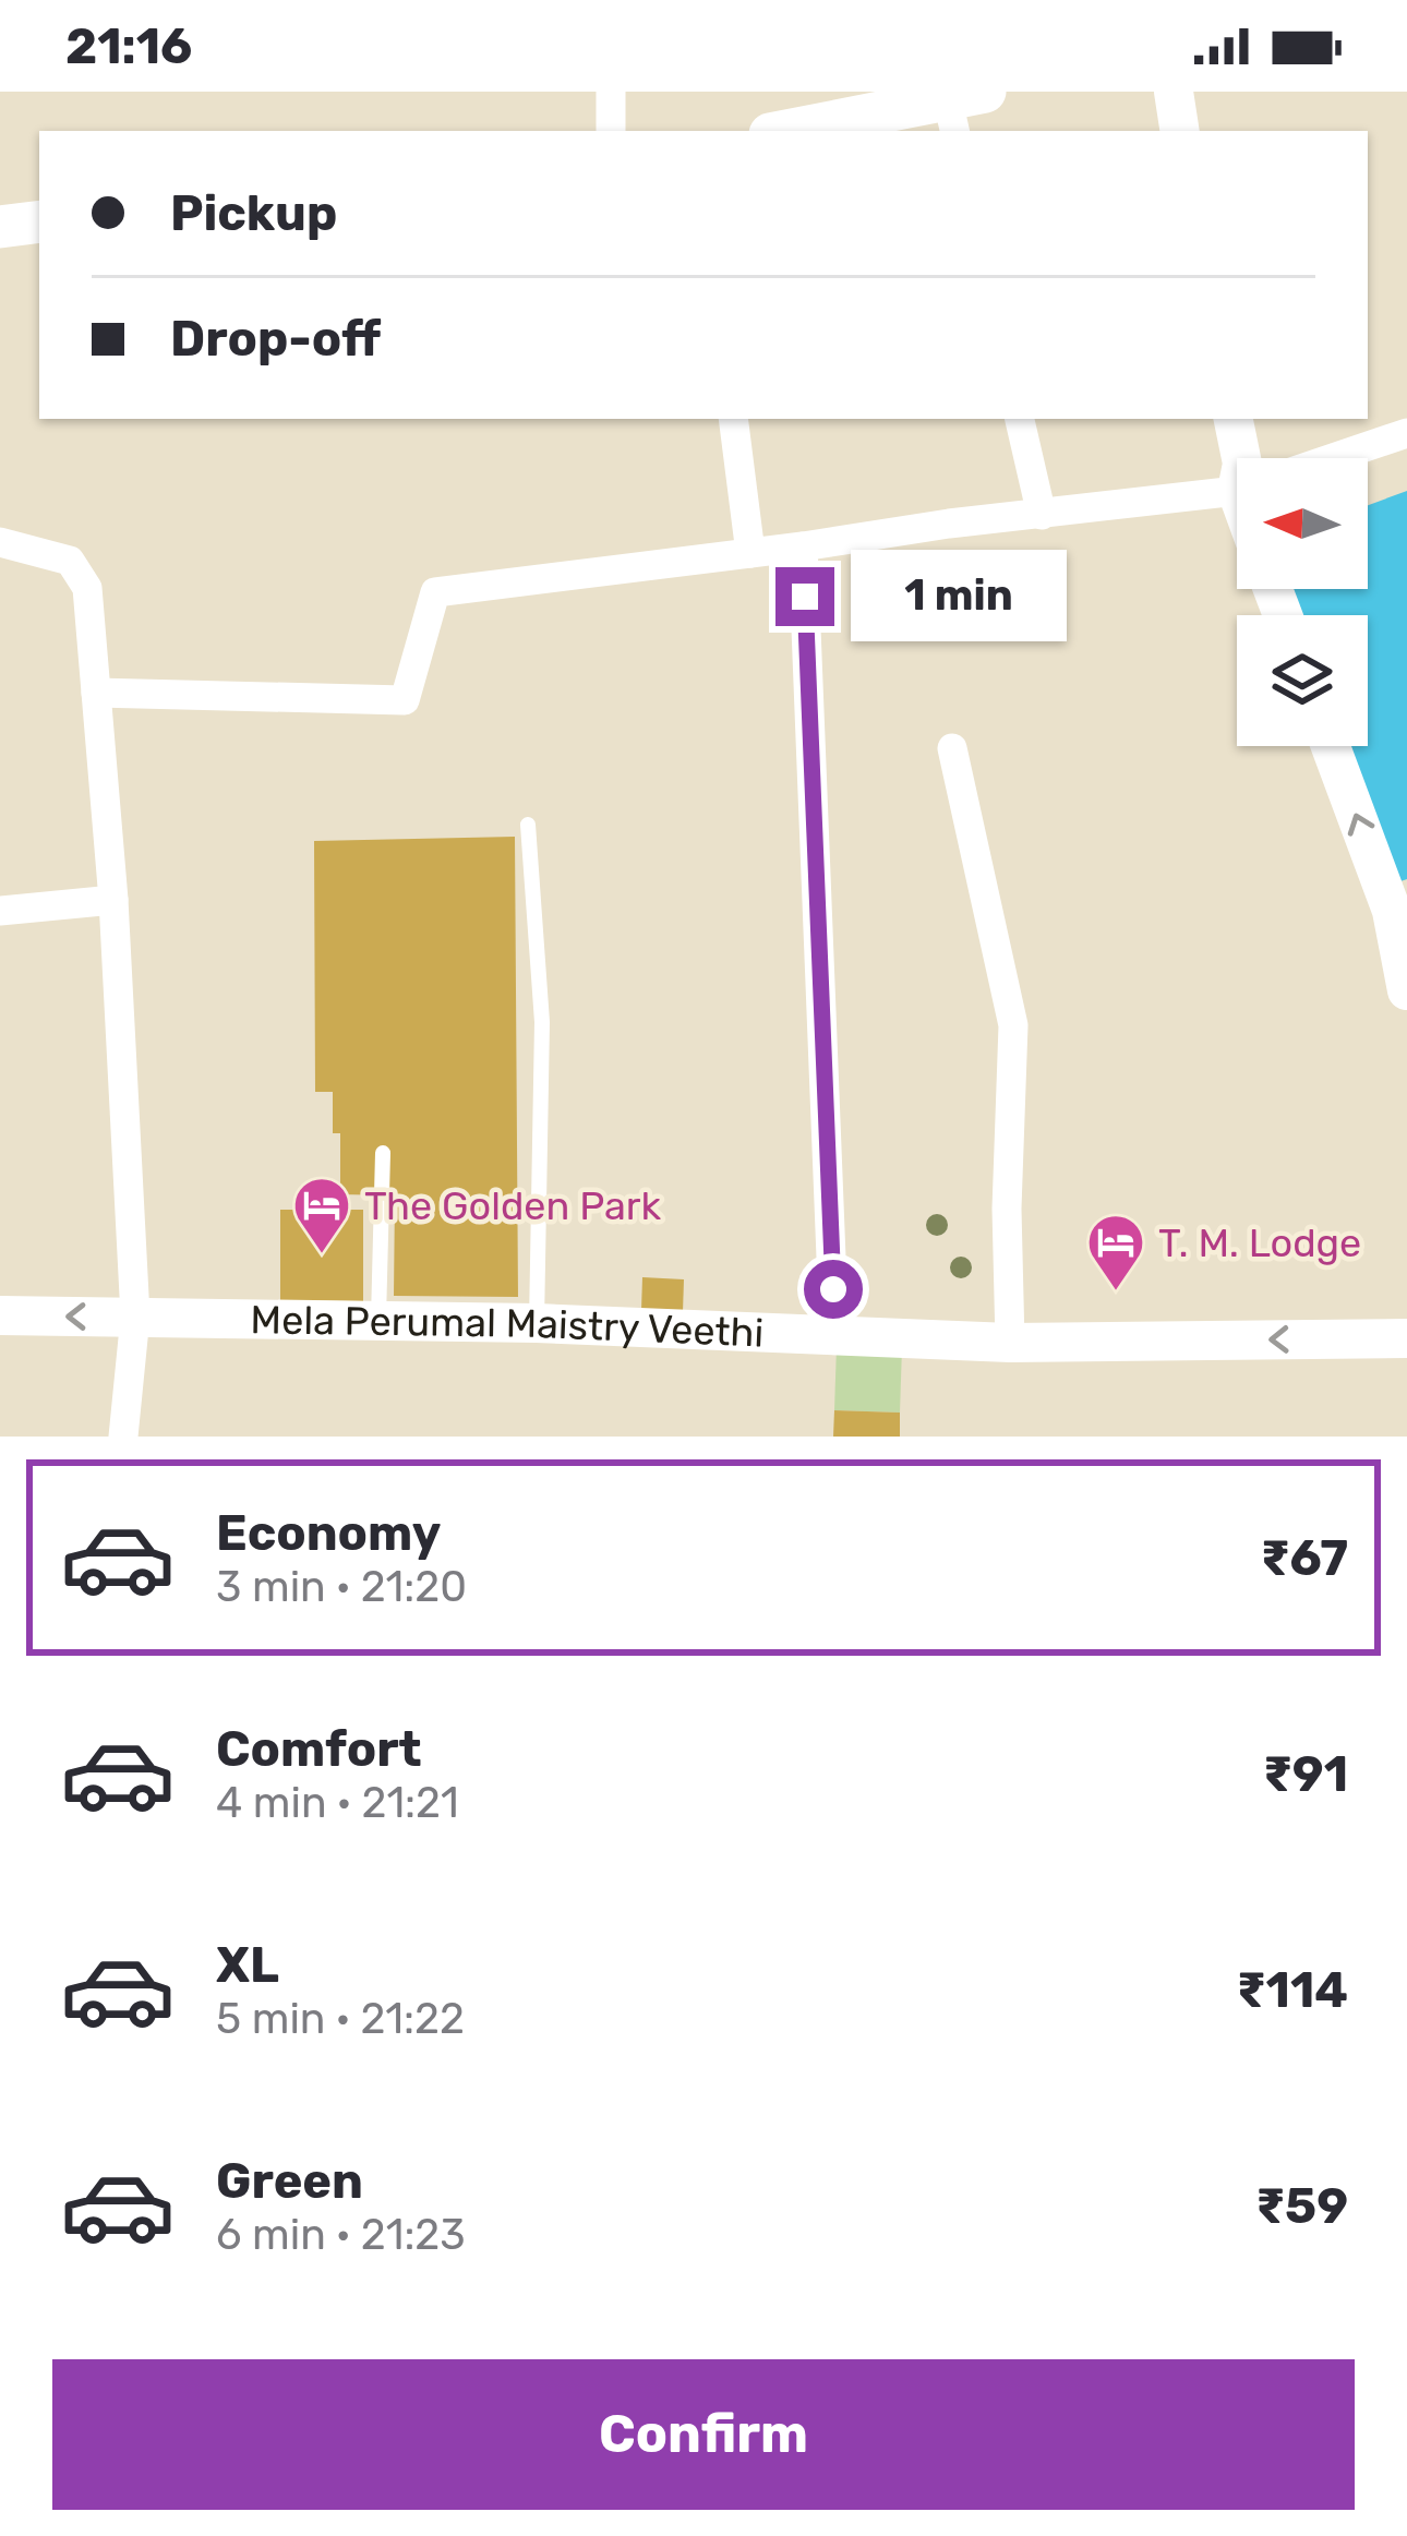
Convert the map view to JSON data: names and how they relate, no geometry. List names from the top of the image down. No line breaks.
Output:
{"streets":{"street":["Mela Perumal Maistry Veethi"]},"one_way":["Mela Perumal Maistry Veethi"],"places":{"hotel":["The Golden Park","T. M. Lodge"]},"north":"left","page":{"status":"21:16","banner":["Pickup","Drop-off"],"bubble":"1 min","list":[{"name":"Economy","note":"3 min · 21:20","value":"₹67"},{"name":"Comfort","note":"4 min · 21:21","value":"₹91"},{"name":"XL","note":"5 min · 21:22","value":"₹114"},{"name":"Green","note":"6 min · 21:23","value":"₹59"}],"buttons":"Confirm"}}
